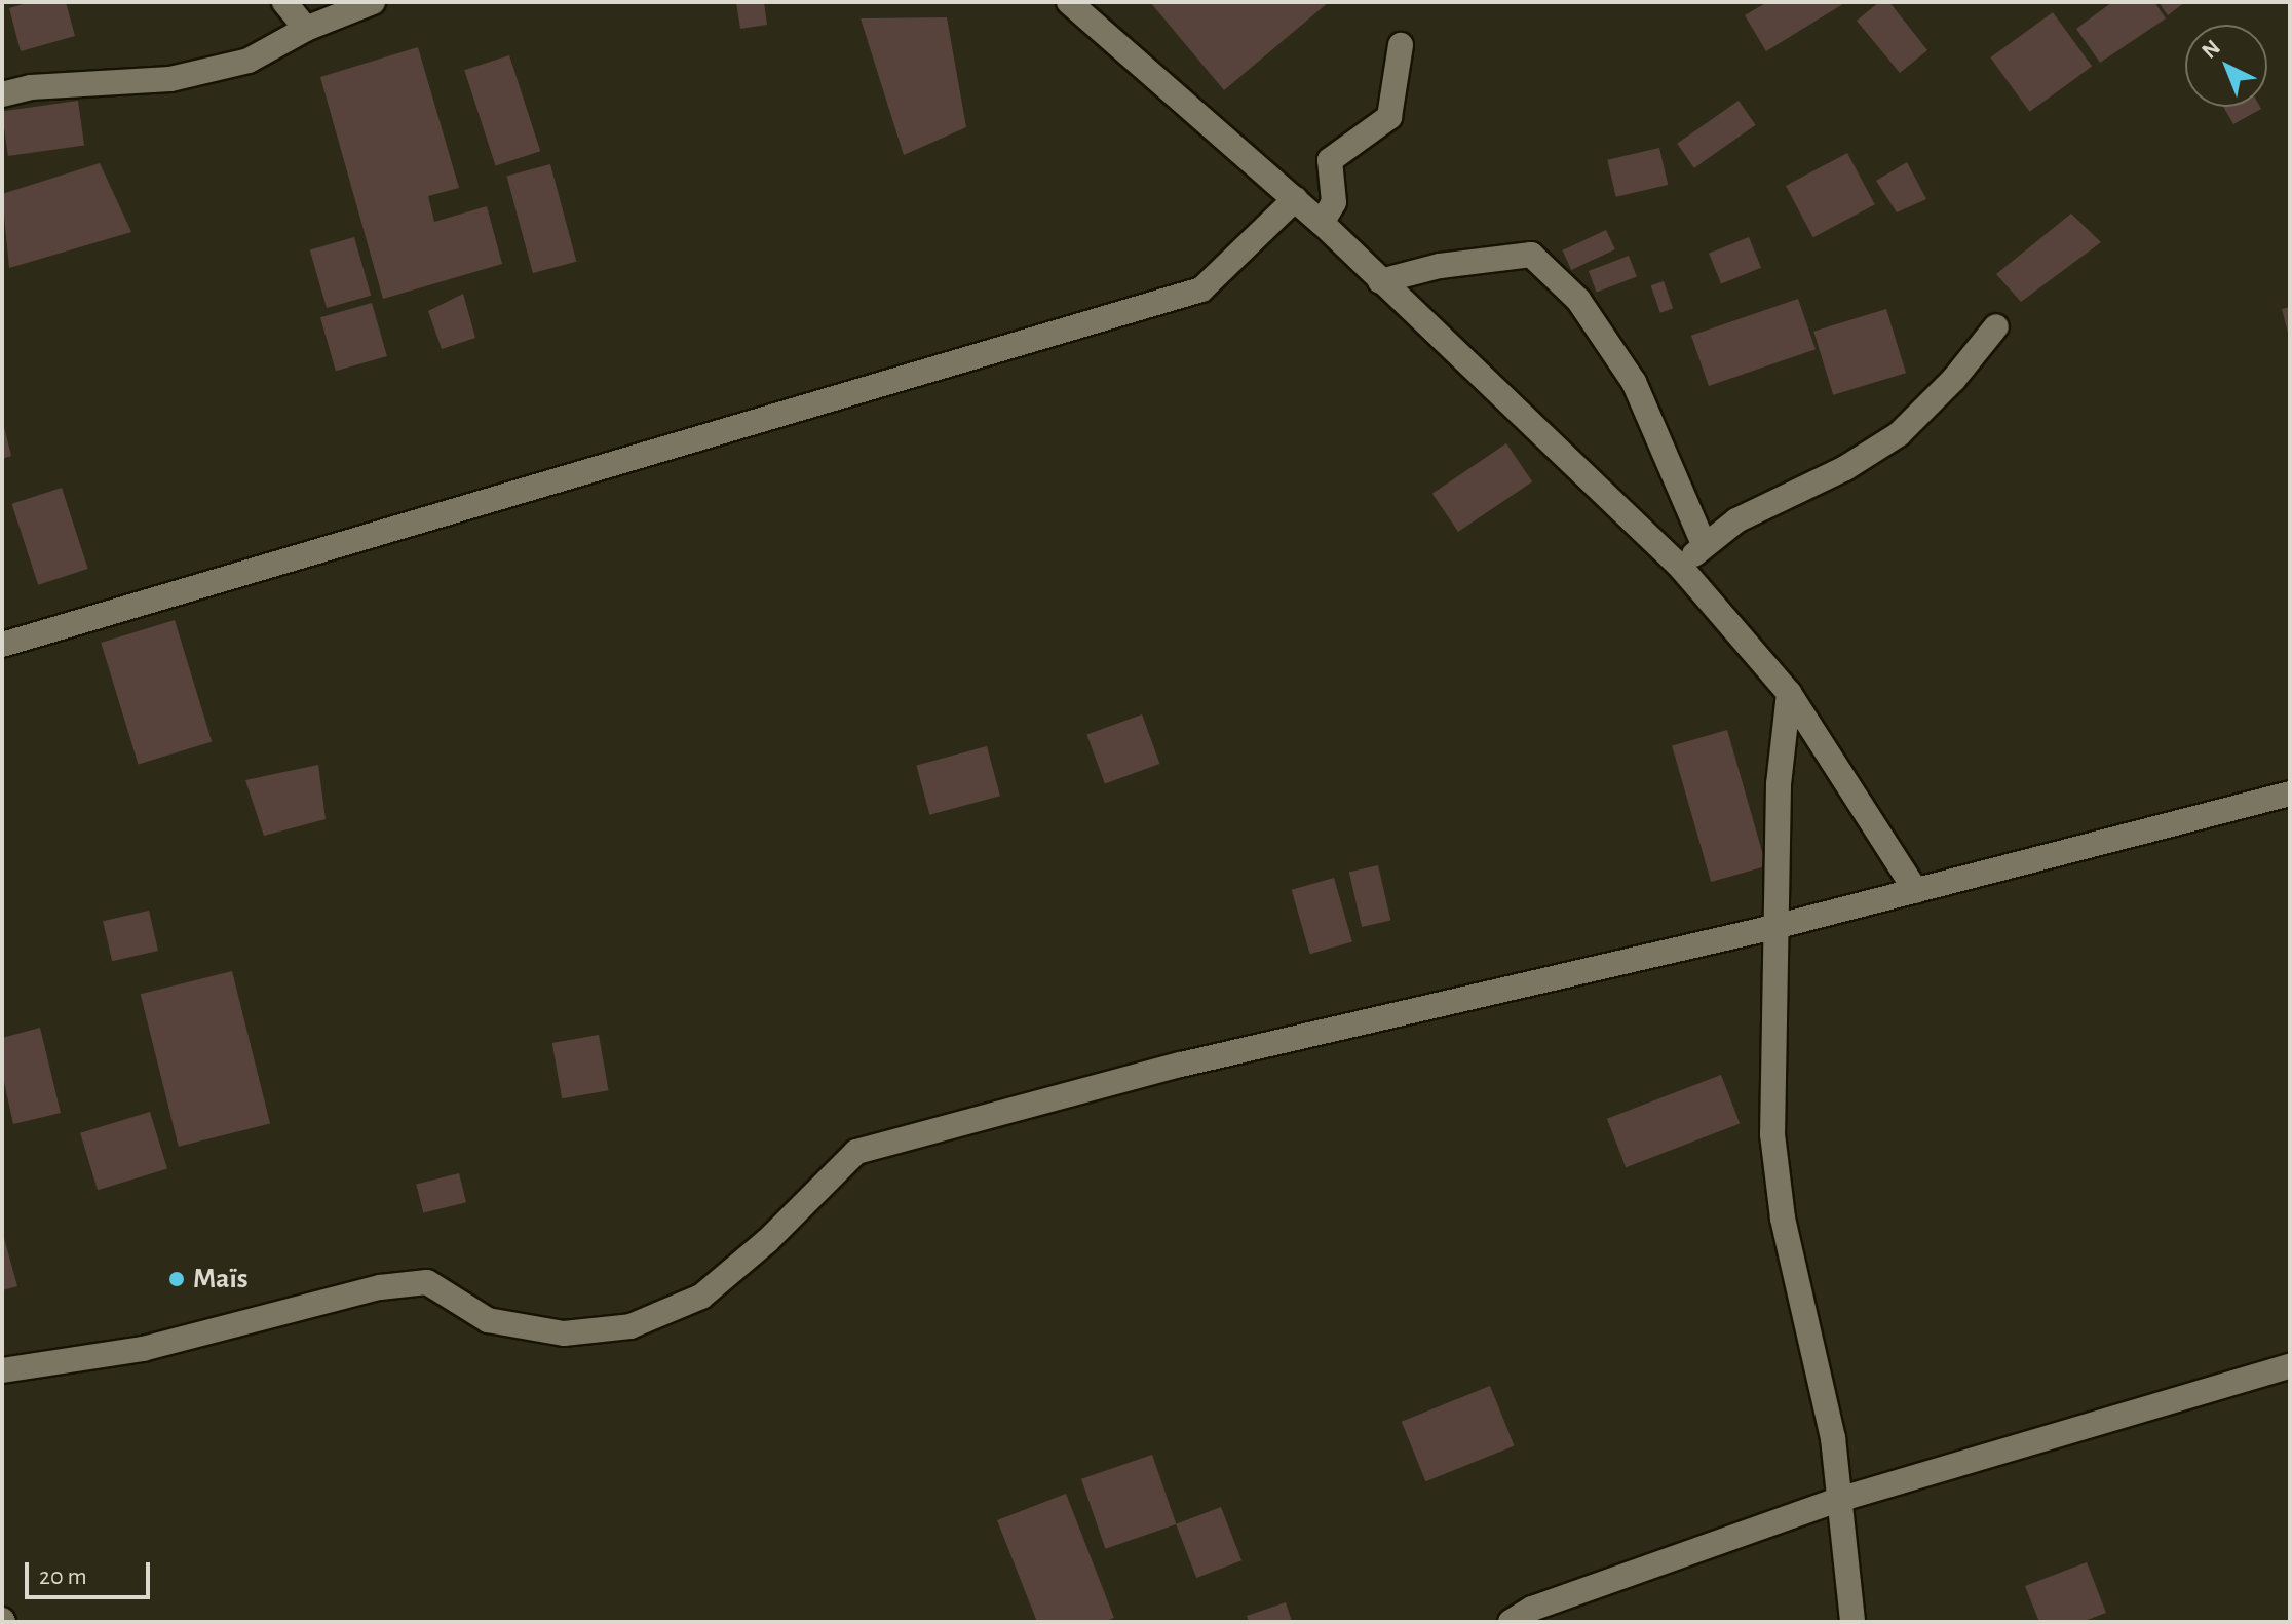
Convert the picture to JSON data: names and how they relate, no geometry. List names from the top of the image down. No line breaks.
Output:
{"places":["Maïs"],"scale_bar":"20 m","north":"top left"}
